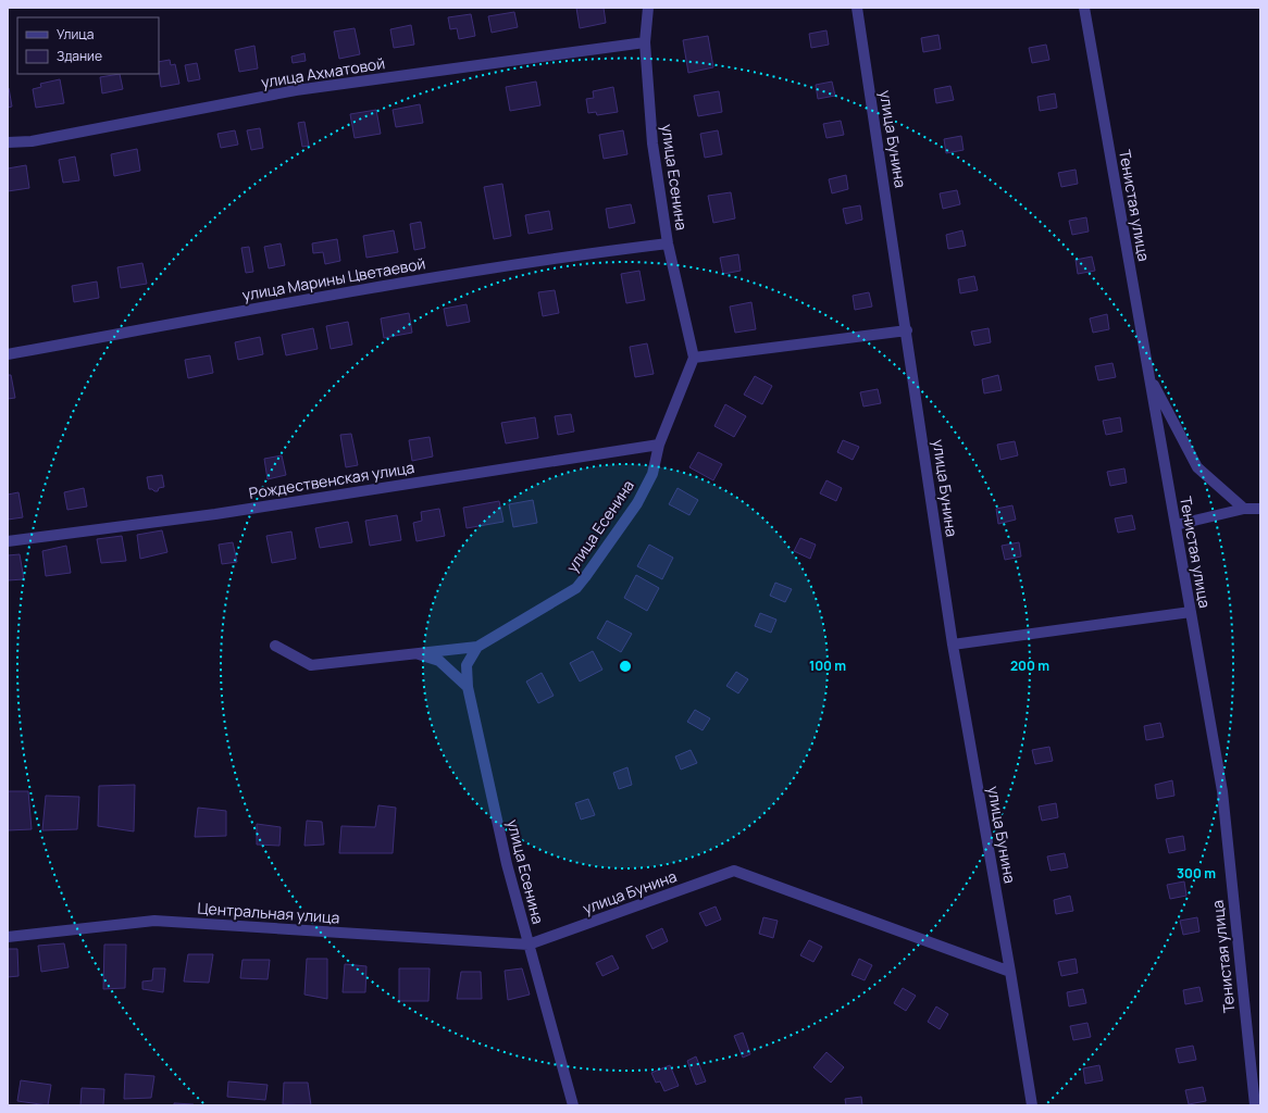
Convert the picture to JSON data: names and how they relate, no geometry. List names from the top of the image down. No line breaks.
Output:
{"streets":{"street":["улица Ахматовой","улица Бунина","улица Есенина","Тенистая улица","улица Марины Цветаевой","Рождественская улица","Центральная улица"]},"crossings":[["улица Ахматовой","улица Есенина"],["улица Бунина","улица Есенина"],["улица Бунина","Центральная улица"],["улица Есенина","улица Марины Цветаевой"],["улица Есенина","Рождественская улица"],["улица Есенина","Центральная улица"]],"legend":["Улица","Здание"],"rings":["100 m","200 m","300 m"]}
